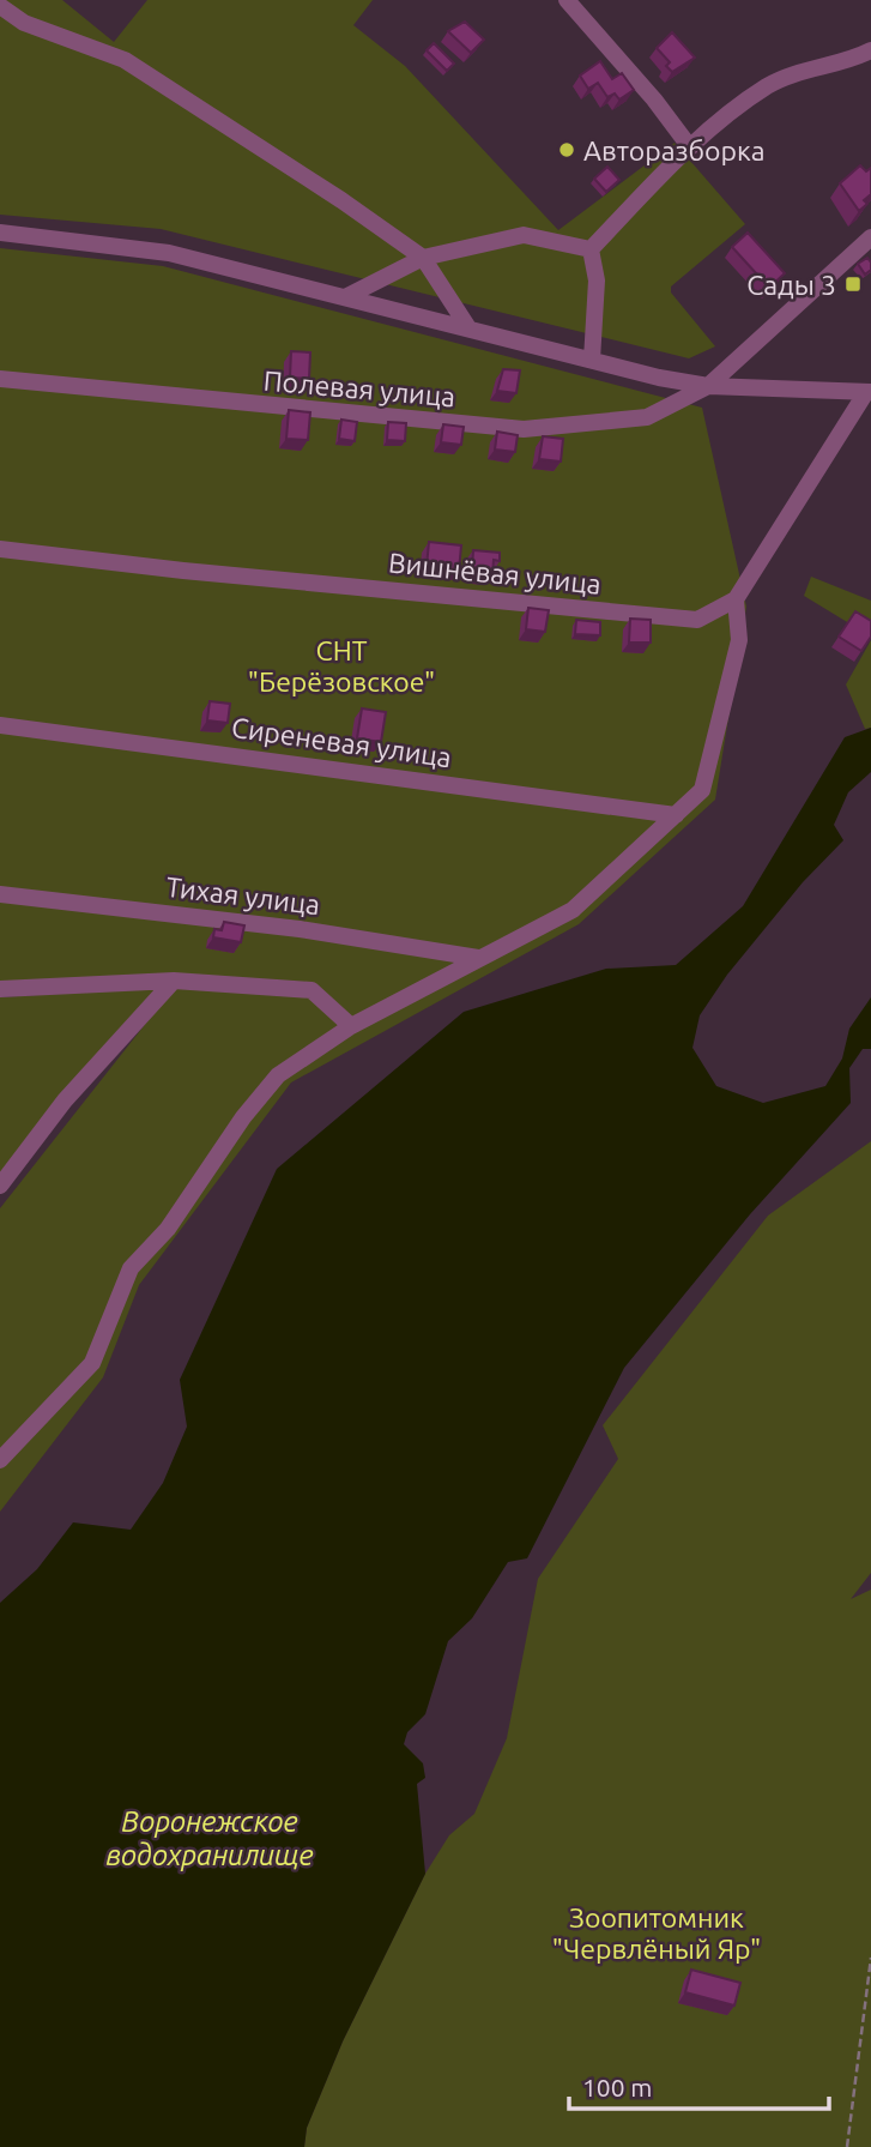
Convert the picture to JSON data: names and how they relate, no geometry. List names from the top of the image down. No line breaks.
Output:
{"streets":{"street":["Полевая улица","Вишнёвая улица","Сиреневая улица","Тихая улица"]},"water":["Воронежское водохранилище"],"parks":["СНТ \"Берёзовское\"","Зоопитомник \"Червлёный Яр\""],"places":{"other":["Авторазборка"],"transit":["Сады 3"]},"scale_bar":"100 m"}
